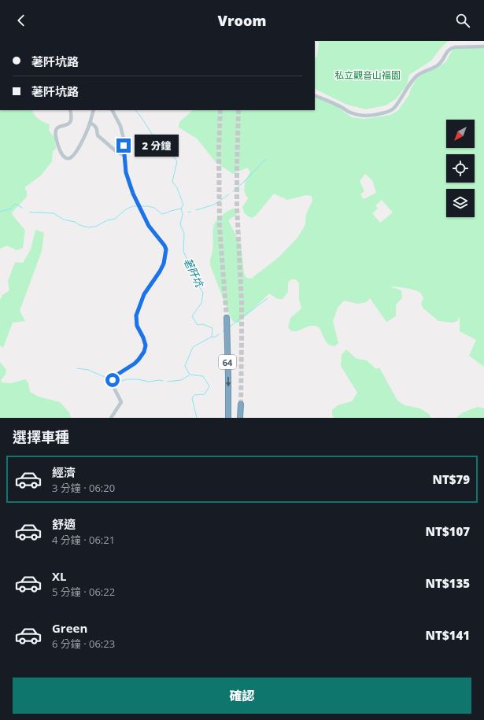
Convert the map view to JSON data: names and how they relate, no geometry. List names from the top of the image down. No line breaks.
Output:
{"streets":{"highway":["64"]},"water":["荖阡坑"],"parks":["私立觀音山福園"],"north":"bottom left","page":{"header":"Vroom","banner":["荖阡坑路","荖阡坑路"],"bubble":"2 分鐘","heading":"選擇車種","list":[{"name":"經濟","note":"3 分鐘 · 06:20","value":"NT$79"},{"name":"舒適","note":"4 分鐘 · 06:21","value":"NT$107"},{"name":"XL","note":"5 分鐘 · 06:22","value":"NT$135"},{"name":"Green","note":"6 分鐘 · 06:23","value":"NT$141"}],"buttons":"確認"}}
